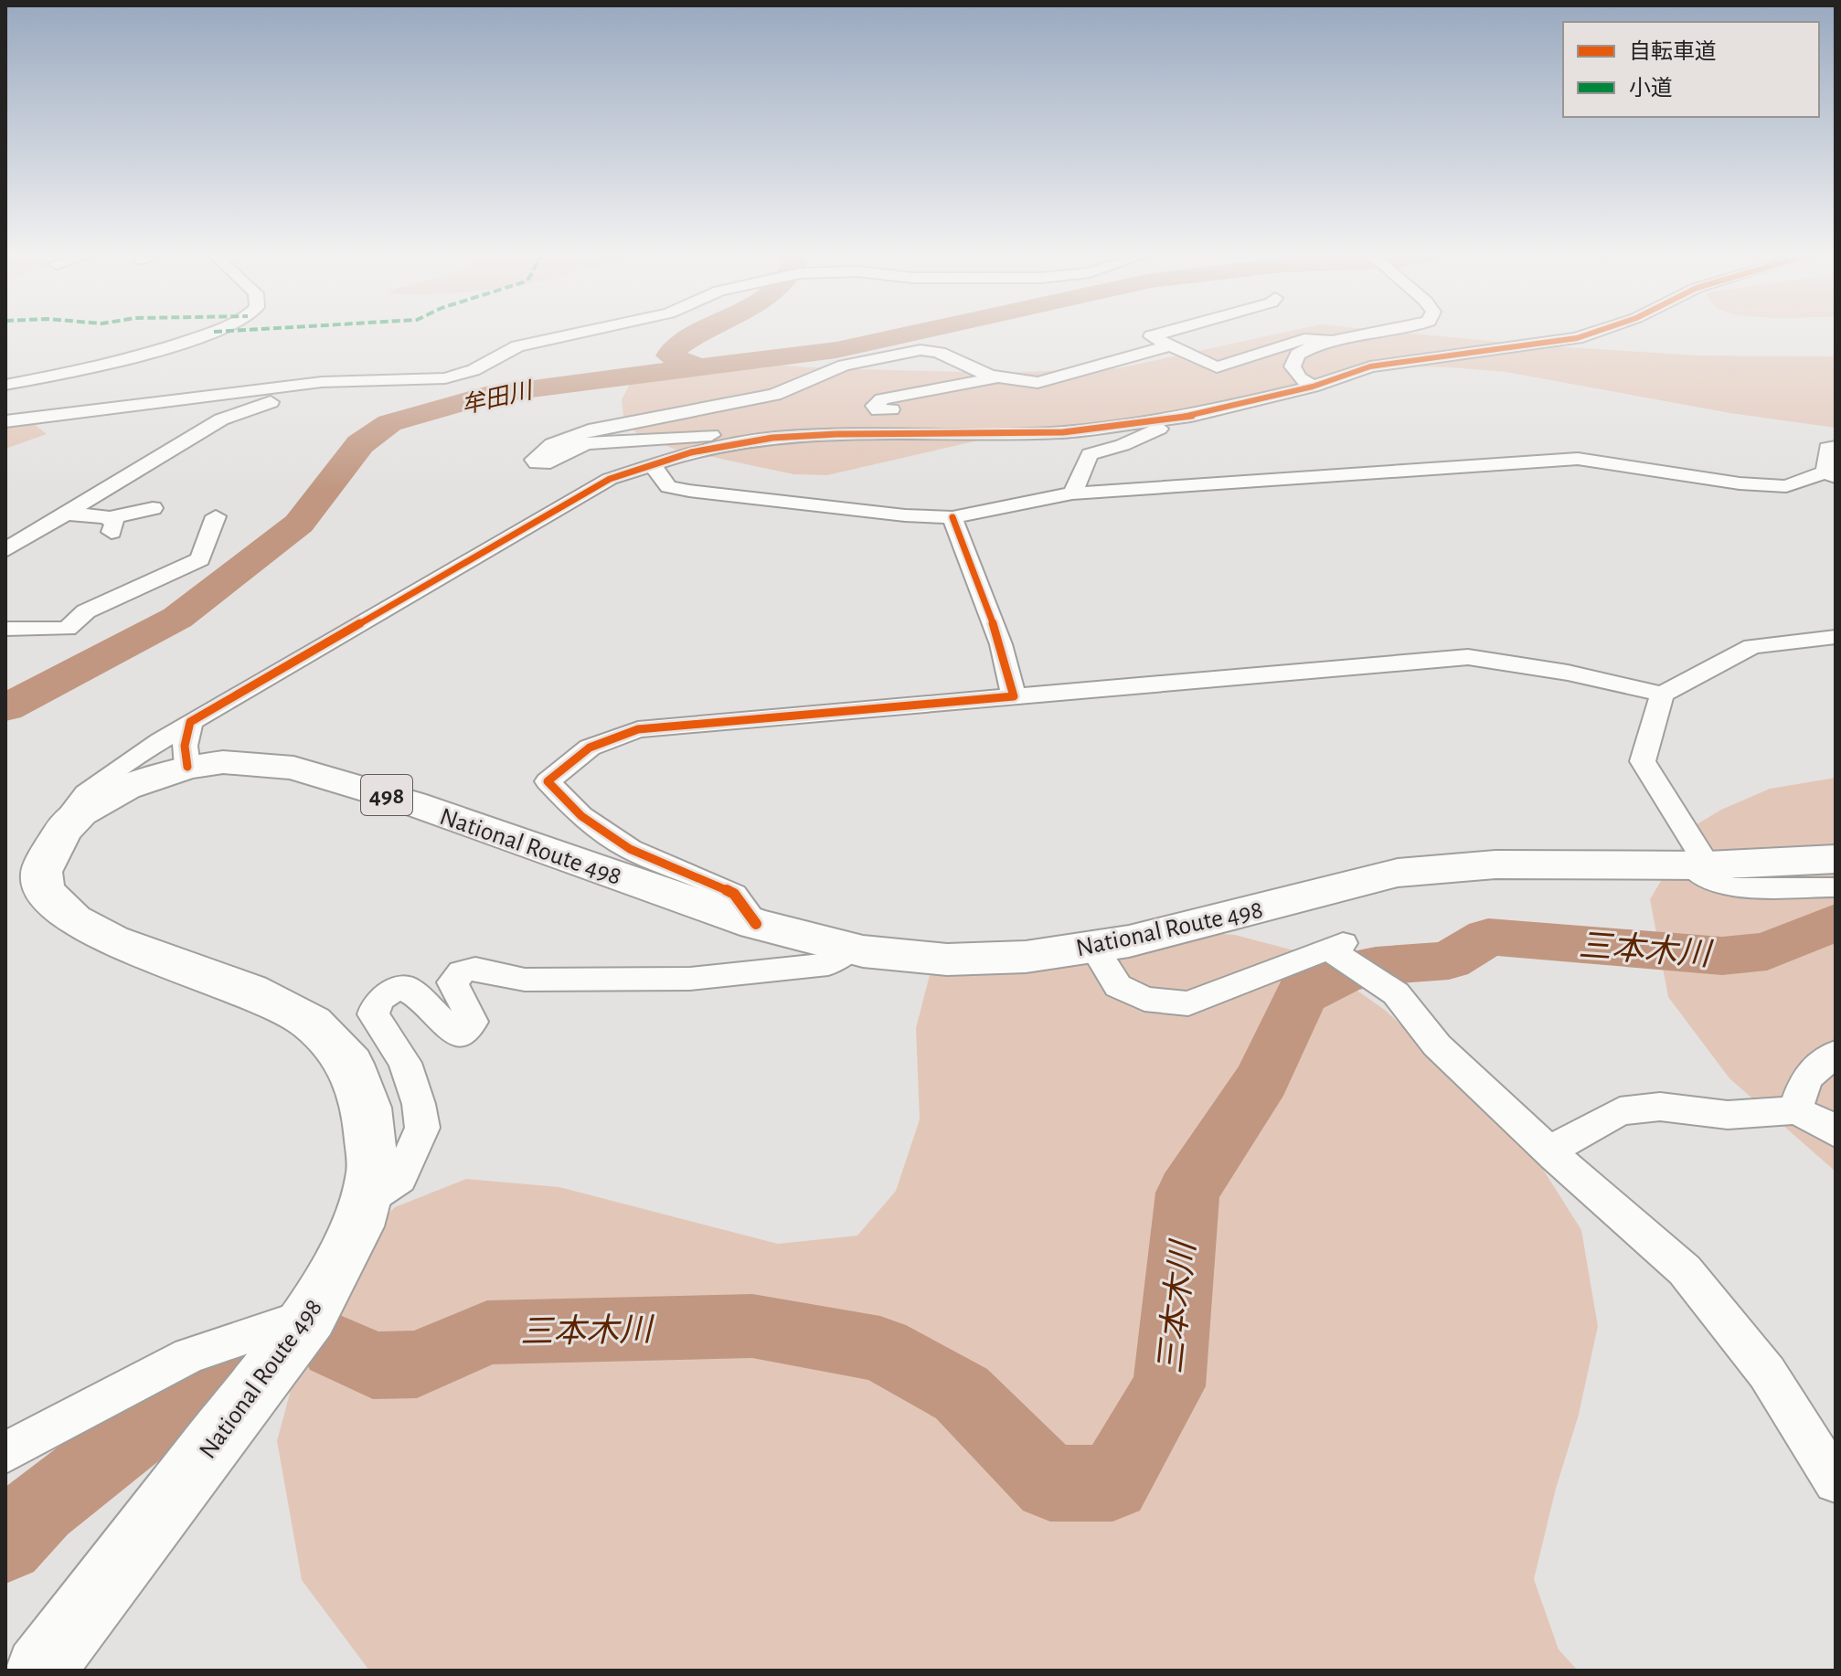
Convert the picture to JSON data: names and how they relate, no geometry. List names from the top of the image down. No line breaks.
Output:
{"streets":{"highway":["498","National Route 498"]},"water":["牟田川","三本木川"],"legend":["自転車道","小道"]}
